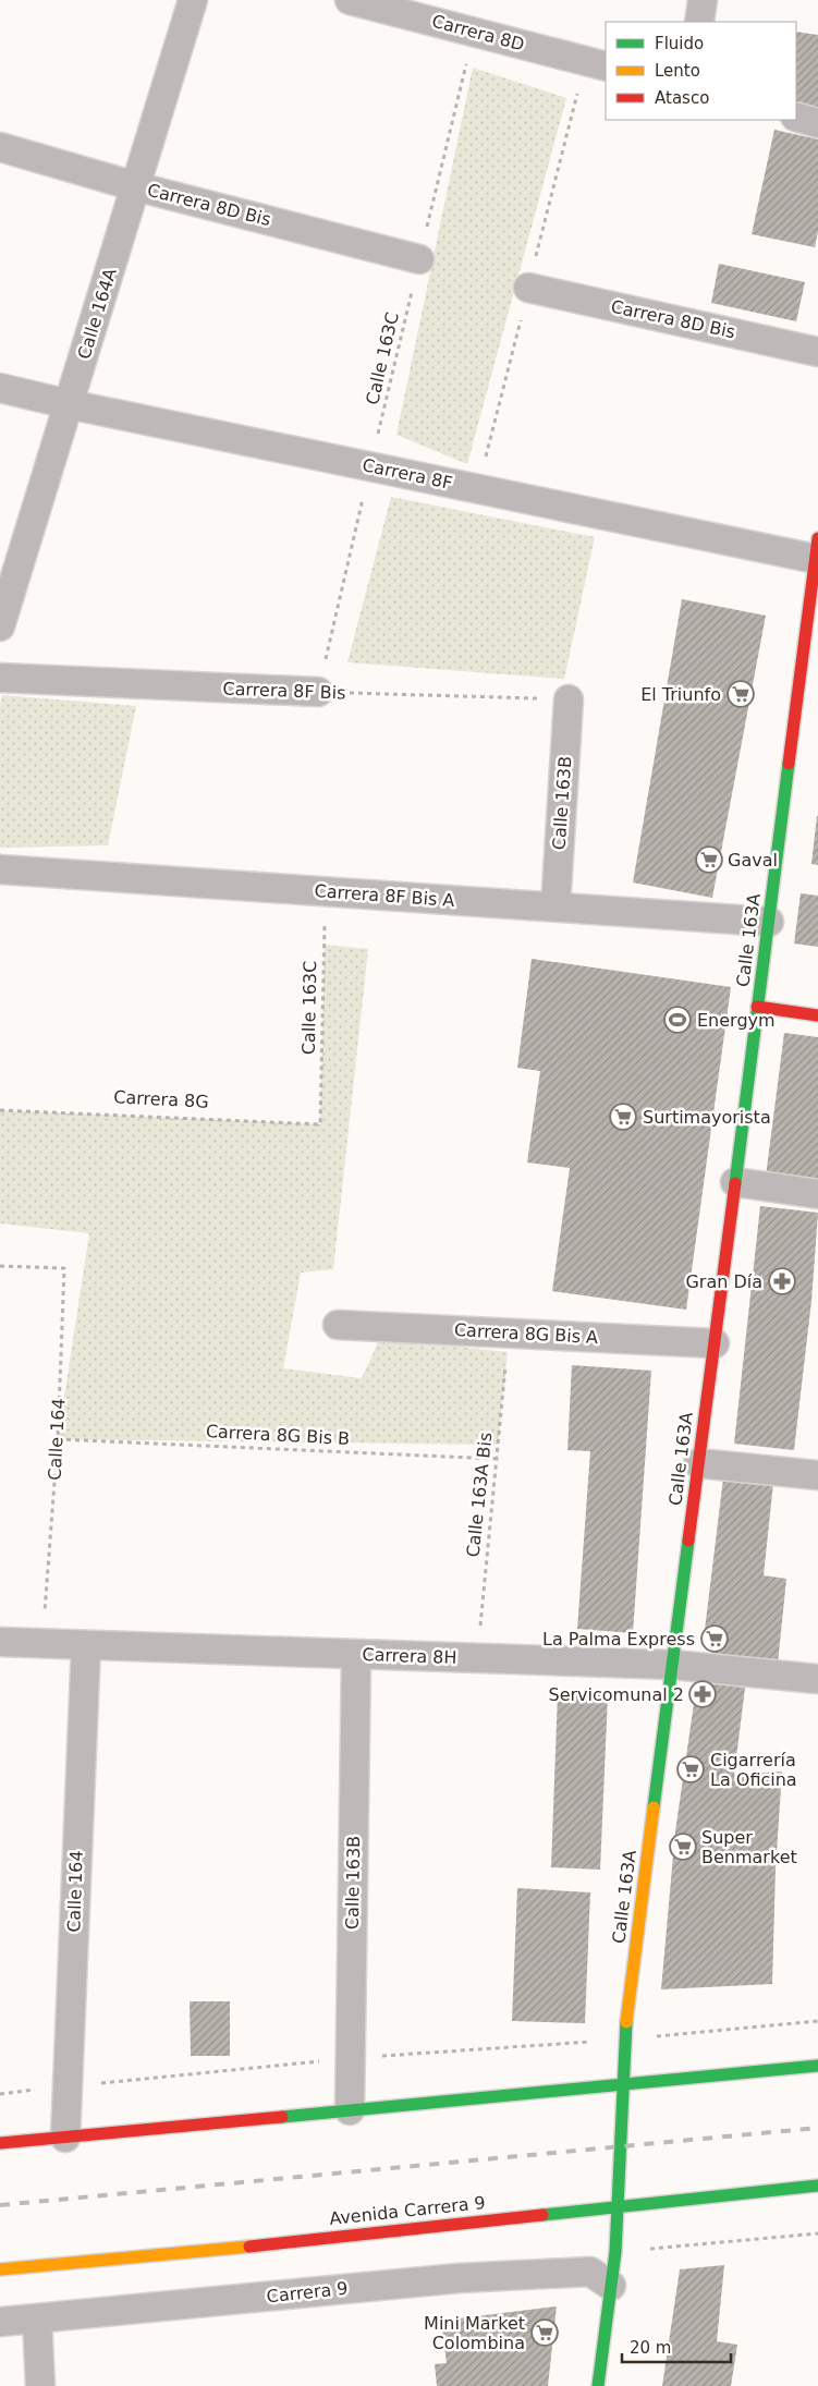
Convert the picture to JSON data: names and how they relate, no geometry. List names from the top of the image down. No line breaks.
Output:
{"streets":{"main road":["Calle 163A","Avenida Carrera 9"],"street":["Carrera 8D","Carrera 8D Bis","Calle 164A","Carrera 8F","Carrera 8F Bis","Calle 163B","Carrera 8F Bis A","Carrera 8G Bis A","Calle 164","Carrera 8H","Carrera 9"],"path":["Calle 163C","Carrera 8G","Carrera 8G Bis B","Calle 163A Bis"]},"crossings":[["Carrera 8D","Calle 163C"],["Carrera 8D Bis","Calle 164A"],["Carrera 8D Bis","Calle 163C"],["Calle 164A","Carrera 8F"],["Calle 163C","Carrera 8F"],["Calle 163C","Carrera 8F Bis"],["Calle 163C","Carrera 8F Bis A"],["Calle 163C","Carrera 8G"],["Carrera 8F","Calle 163A"],["Carrera 8F Bis","Calle 163B"],["Calle 163B","Carrera 8F Bis A"],["Calle 163B","Carrera 8H"],["Carrera 8F Bis A","Calle 163A"],["Calle 163A","Carrera 8G Bis A"],["Calle 163A","Carrera 8H"],["Calle 163A","Avenida Carrera 9"],["Calle 163A","Carrera 9"],["Carrera 8G Bis A","Calle 163A Bis"],["Carrera 8G Bis B","Calle 164"],["Carrera 8G Bis B","Calle 163A Bis"],["Calle 164","Carrera 8H"],["Calle 163A Bis","Carrera 8H"]],"places":{"supermarket":["El Triunfo","Gaval","Surtimayorista","La Palma Express","Cigarrería La Oficina","Super Benmarket","Mini Market Colombina"],"sports":["Energym"],"pharmacy":["Gran Día","Servicomunal 2"]},"legend":["Fluido","Lento","Atasco"],"scale_bar":"20 m"}
